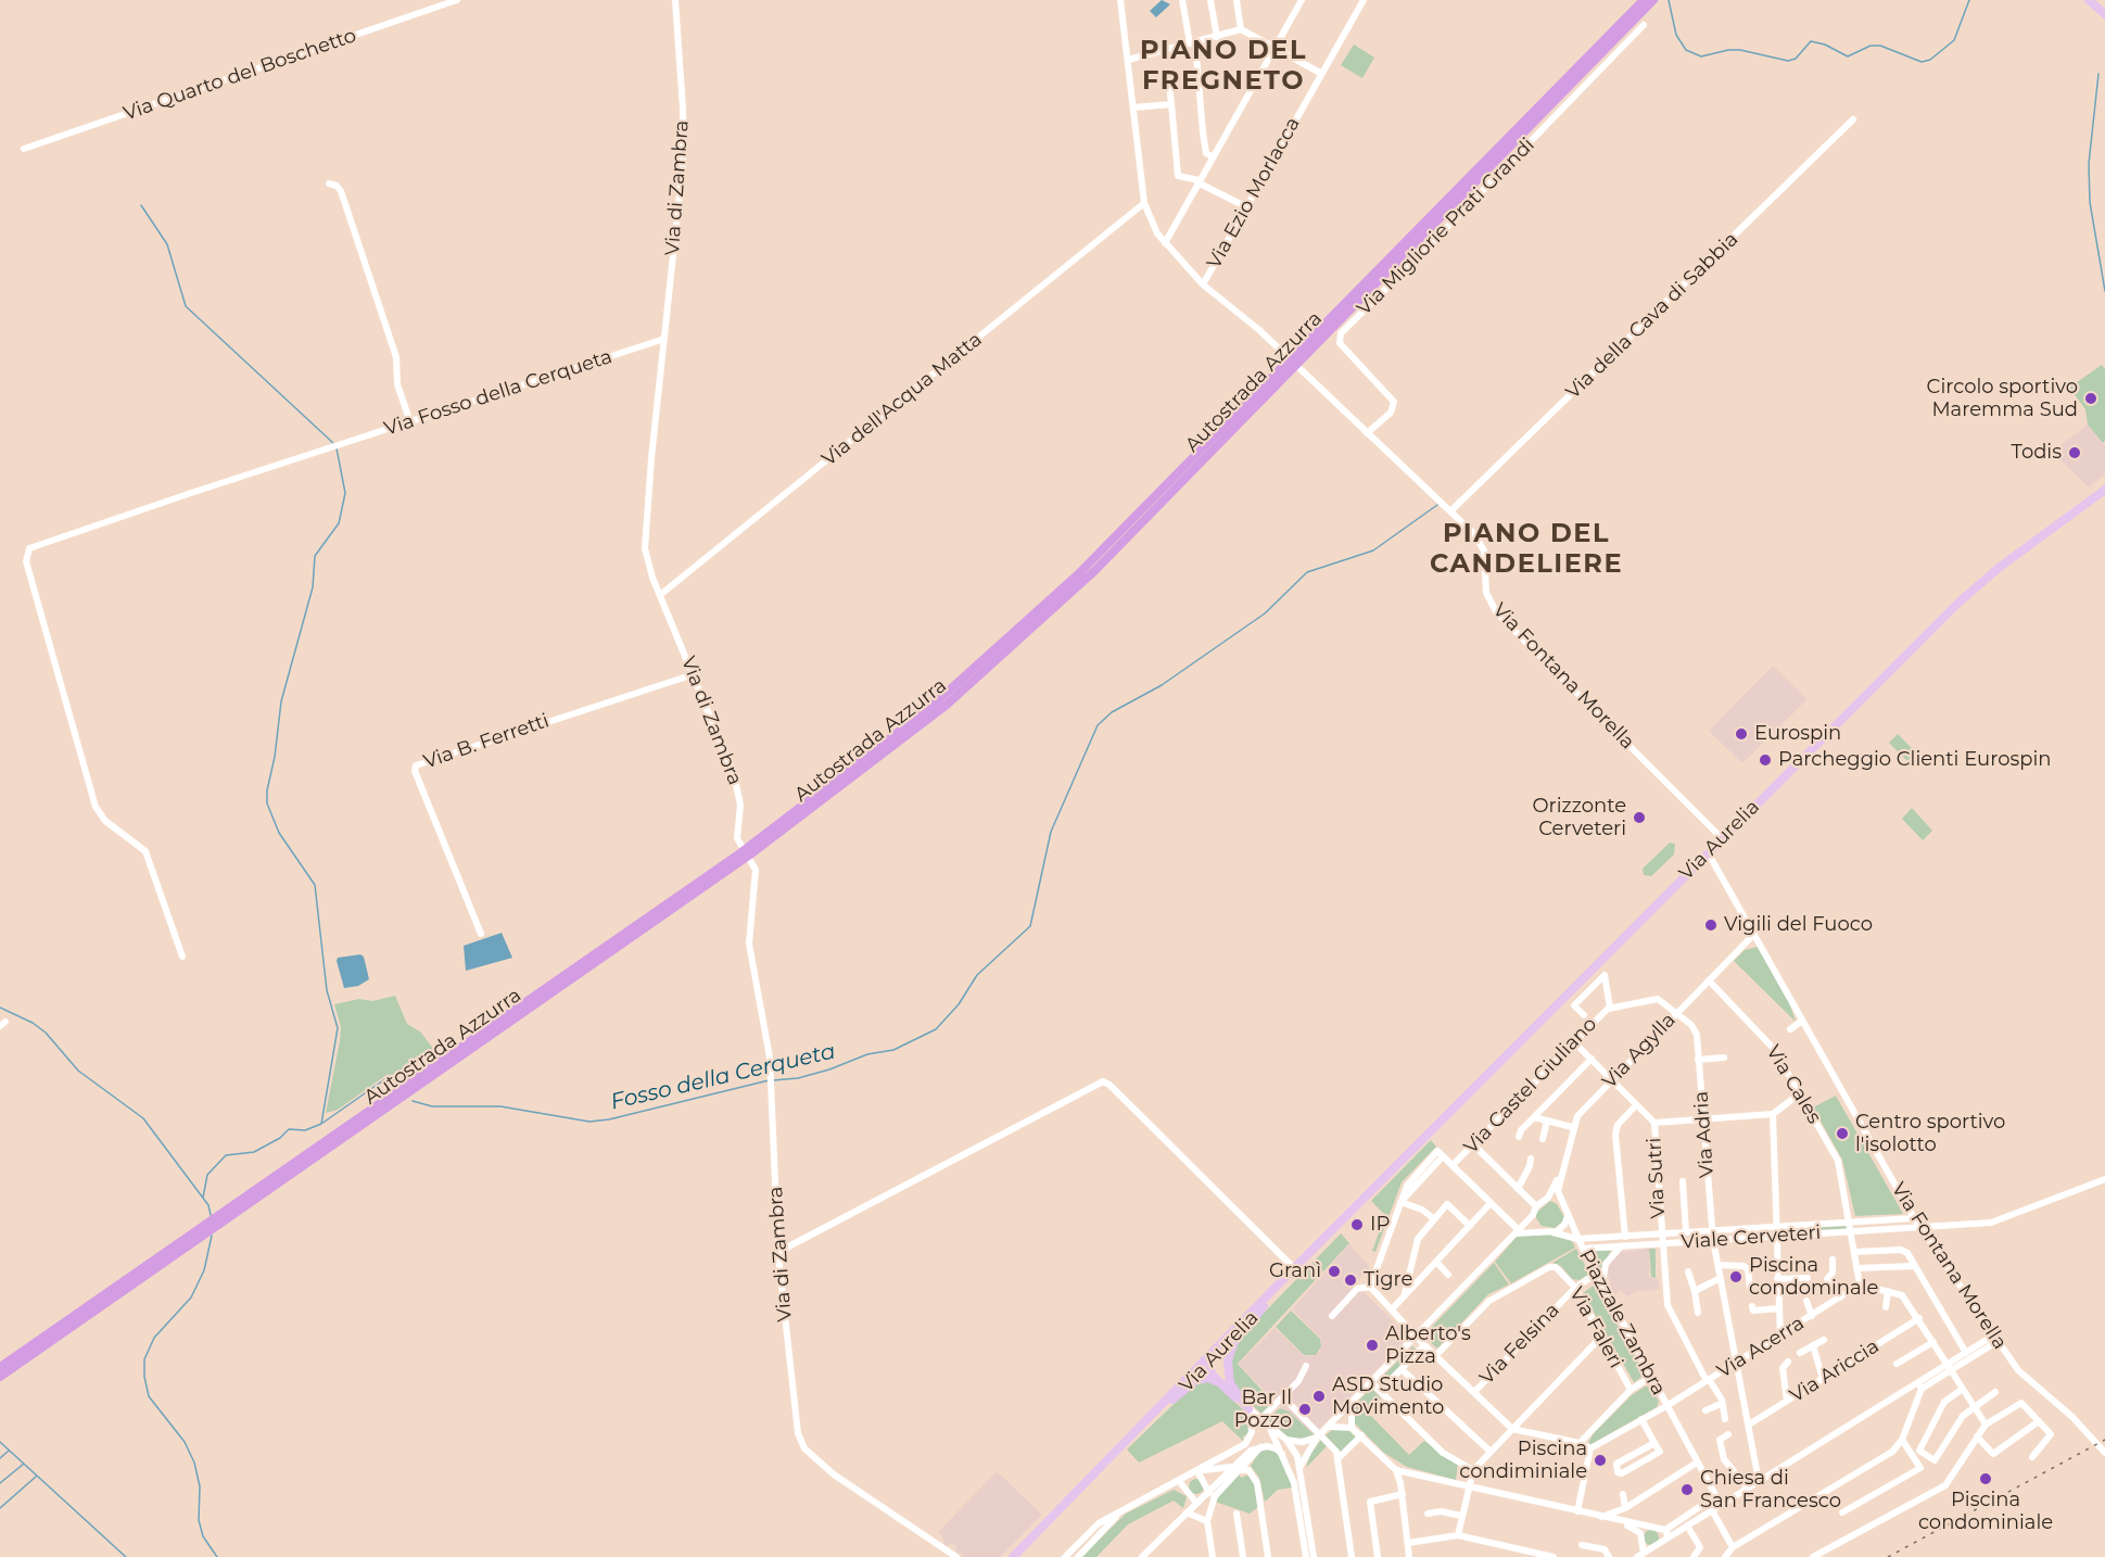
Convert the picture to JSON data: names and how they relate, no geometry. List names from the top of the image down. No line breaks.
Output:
{"streets":{"highway":["Autostrada Azzurra"],"main road":["Via Aurelia"],"street":["Via Quarto del Boschetto","Via di Zambra","Via Ezio Morlacca","Via Migliorie Prati Grandi","Via della Cava di Sabbia","Via Fosso della Cerqueta","Via dell'Acqua Matta","Via Fontana Morella","Via B. Ferretti","Via Agylla","Via Cales","Via Castel Giuliano","Via Adria","Via Sutri","Viale Cerveteri","Piazzale Zambra","Via Faleri","Via Felsina","Via Acerra","Via Ariccia"]},"crossings":[["Via di Zambra","Via Fosso della Cerqueta"],["Via di Zambra","Via dell'Acqua Matta"],["Via di Zambra","Via B. Ferretti"],["Via Ezio Morlacca","Via Fontana Morella"],["Via Migliorie Prati Grandi","Via Fontana Morella"],["Via della Cava di Sabbia","Via Fontana Morella"],["Via dell'Acqua Matta","Via Fontana Morella"],["Via Fontana Morella","Via Aurelia"],["Via Fontana Morella","Via Agylla"],["Via Fontana Morella","Viale Cerveteri"],["Via Agylla","Via Cales"],["Via Agylla","Via Castel Giuliano"],["Via Agylla","Via Adria"],["Via Cales","Viale Cerveteri"],["Via Cales","Via Acerra"],["Via Castel Giuliano","Via Adria"],["Via Adria","Viale Cerveteri"],["Via Adria","Via Acerra"],["Via Adria","Via Ariccia"],["Via Sutri","Viale Cerveteri"],["Via Sutri","Via Acerra"],["Viale Cerveteri","Piazzale Zambra"],["Piazzale Zambra","Via Felsina"],["Piazzale Zambra","Via Acerra"],["Via Faleri","Via Felsina"]],"districts":["PIANO DEL FREGNETO","PIANO DEL CANDELIERE"],"water":["Fosso della Cerqueta"],"places":["Circolo sportivo Maremma Sud","Todis","Eurospin","Parcheggio Clienti Eurospin","Orizzonte Cerveteri","Vigili del Fuoco","Centro sportivo l'isolotto","IP","Granì","Piscina condominale","Tigre","Alberto's Pizza","ASD Studio Movimento","Bar Il Pozzo","Piscina condiminiale","Piscina condominiale","Chiesa di San Francesco"]}
